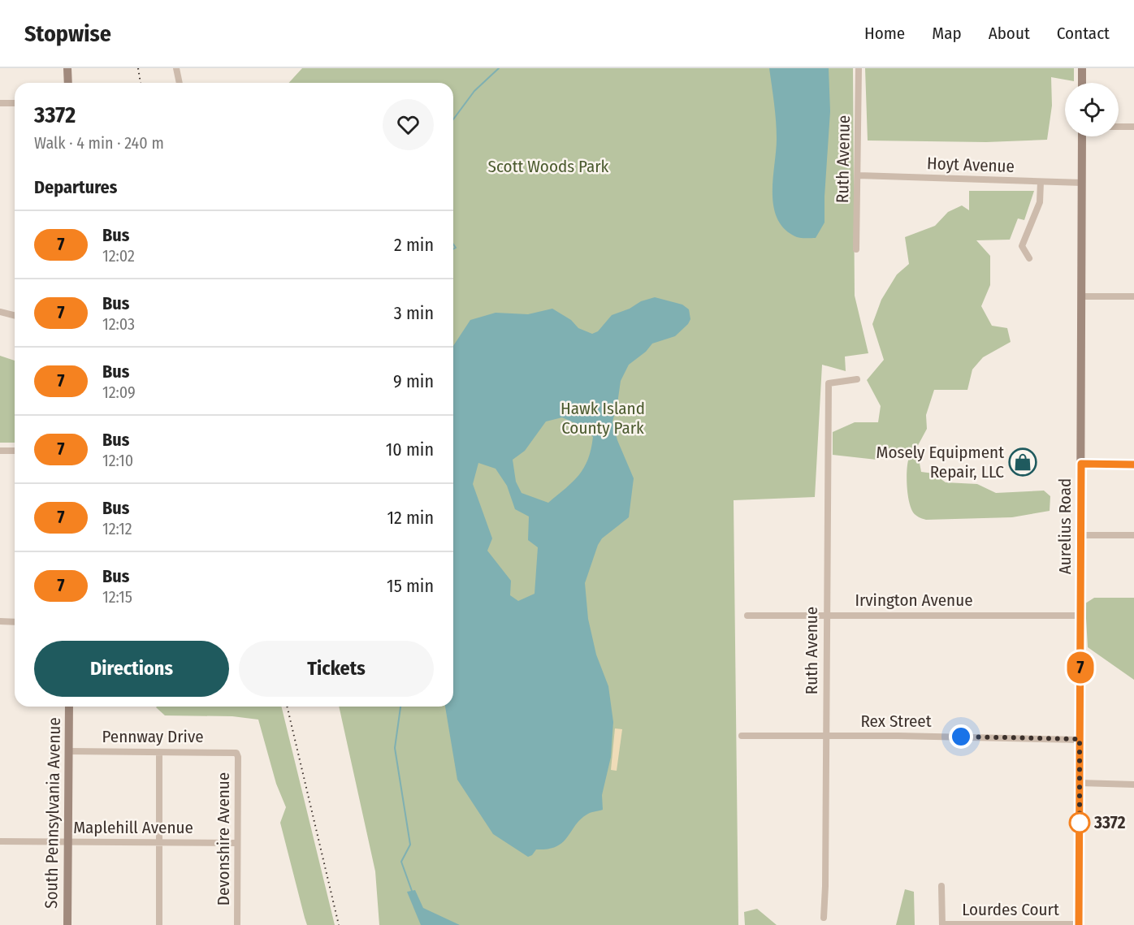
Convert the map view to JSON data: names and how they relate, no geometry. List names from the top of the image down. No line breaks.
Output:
{"streets":{"street":["Ruth Avenue","Hoyt Avenue","Aurelius Road","Irvington Avenue","Rex Street","Pennway Drive","South Pennsylvania Avenue","Maplehill Avenue","Devonshire Avenue","Lourdes Court"]},"crossings":[["Ruth Avenue","Hoyt Avenue"],["Ruth Avenue","Irvington Avenue"],["Ruth Avenue","Rex Street"],["Hoyt Avenue","Aurelius Road"],["Aurelius Road","Irvington Avenue"],["Aurelius Road","Rex Street"],["Aurelius Road","Lourdes Court"],["Pennway Drive","South Pennsylvania Avenue"],["Pennway Drive","Devonshire Avenue"],["South Pennsylvania Avenue","Maplehill Avenue"],["Maplehill Avenue","Devonshire Avenue"]],"parks":["Scott Woods Park","Hawk Island County Park"],"places":{"shop":["Mosely Equipment Repair, LLC"],"other":["3372"]},"lines":["bus line 7"],"page":{"header":"Stopwise","nav":["Home","Map","About","Contact"],"on_map":"7","heading":[["3372","Walk · 4 min · 240 m"],"Departures"],"list":[{"mark":"7","name":"Bus","note":"12:02","value":"2 min"},{"mark":"7","name":"Bus","note":"12:03","value":"3 min"},{"mark":"7","name":"Bus","note":"12:09","value":"9 min"},{"mark":"7","name":"Bus","note":"12:10","value":"10 min"},{"mark":"7","name":"Bus","note":"12:12","value":"12 min"},{"mark":"7","name":"Bus","note":"12:15","value":"15 min"}],"buttons":["Directions","Tickets"]}}
